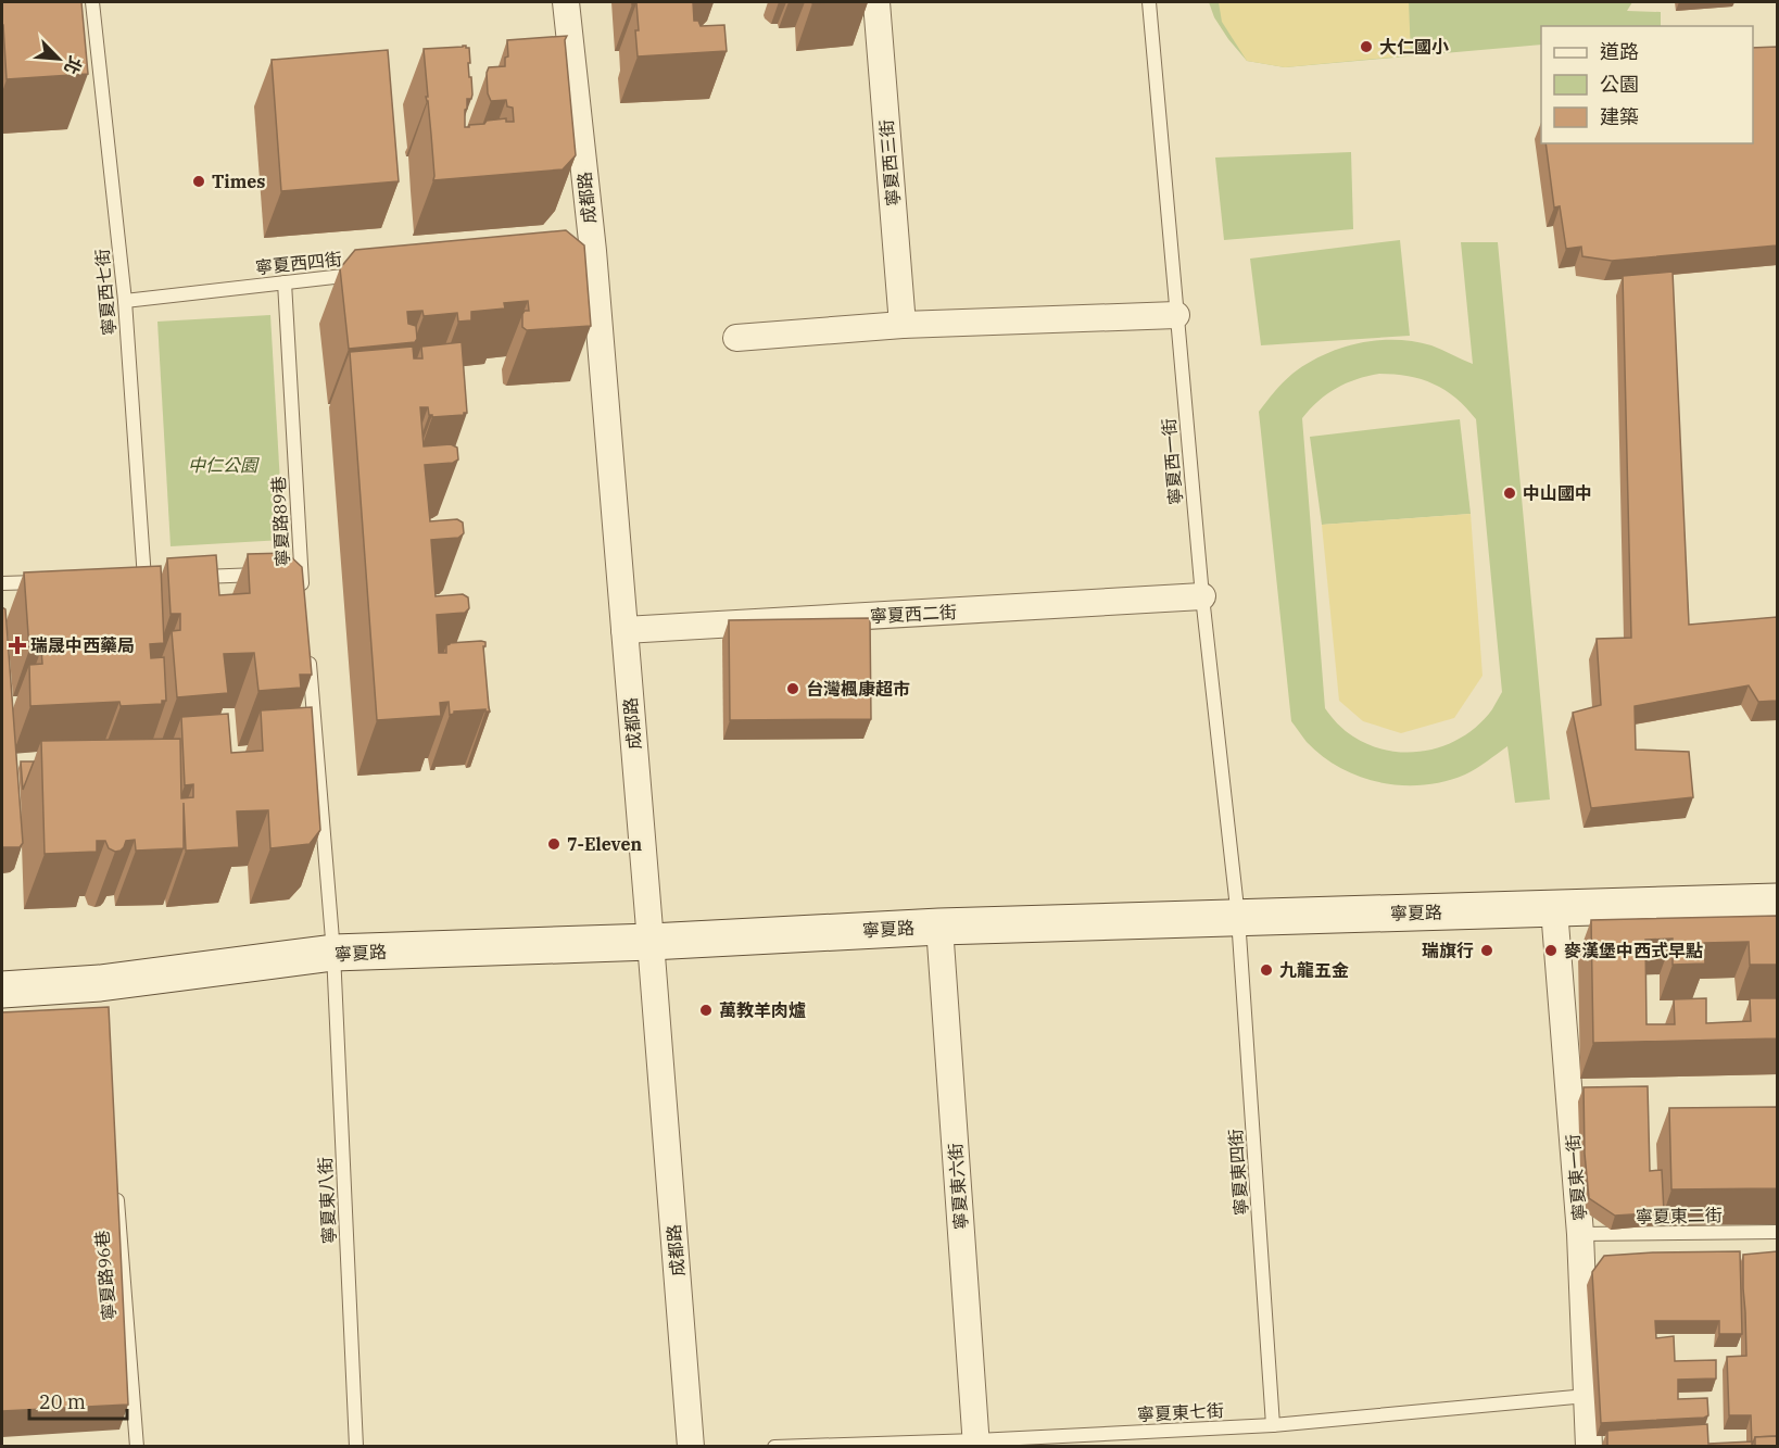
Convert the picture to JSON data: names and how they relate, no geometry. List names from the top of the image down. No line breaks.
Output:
{"streets":{"street":["寧夏西三街","成都路","寧夏西二街","寧夏路","寧夏東一街","寧夏東六街"],"lane":["寧夏西四街","寧夏西七街","寧夏西一街","寧夏路89巷","寧夏東四街","寧夏東八街","寧夏東二街","寧夏路96巷","寧夏東七街"]},"crossings":[["成都路","寧夏西二街"],["成都路","寧夏路"],["寧夏西四街","寧夏西七街"],["寧夏西四街","寧夏路89巷"],["寧夏西一街","寧夏西二街"],["寧夏西一街","寧夏路"],["寧夏西一街","寧夏東四街"],["寧夏路","寧夏東四街"],["寧夏路","寧夏東一街"],["寧夏路","寧夏東六街"],["寧夏路","寧夏東八街"],["寧夏東四街","寧夏東七街"],["寧夏東一街","寧夏東二街"],["寧夏東一街","寧夏東七街"],["寧夏東六街","寧夏東七街"]],"parks":["中仁公園"],"places":{"other":["大仁國小","Times","中山國中","台灣楓康超市","7-Eleven","瑞旗行","麥漢堡中西式早點","九龍五金","萬教羊肉爐"],"health":["瑞晟中西藥局"]},"legend":["道路","公園","建築"],"scale_bar":"20 m","north":"bottom right"}
